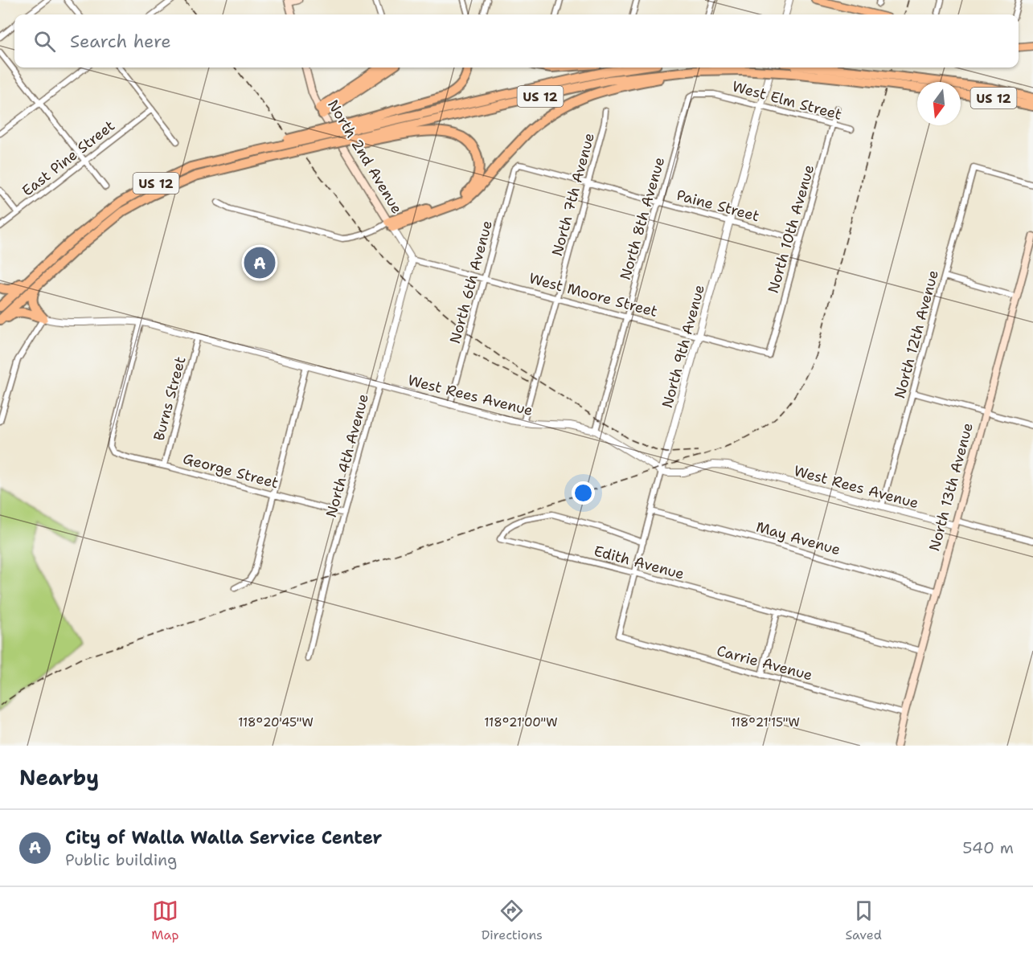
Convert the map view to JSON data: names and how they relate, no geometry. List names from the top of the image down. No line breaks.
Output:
{"streets":{"highway":["US 12"],"main road":["North 2nd Avenue","North 13th Avenue"],"street":["West Elm Street","East Pine Street","North 7th Avenue","Paine Street","North 8th Avenue","North 10th Avenue","North 6th Avenue","West Moore Street","North 12th Avenue","North 9th Avenue","West Rees Avenue","Burns Street","North 4th Avenue","George Street","May Avenue","Edith Avenue","Carrie Avenue"]},"crossings":[["West Elm Street","North 8th Avenue"],["West Elm Street","North 10th Avenue"],["West Elm Street","North 9th Avenue"],["North 2nd Avenue","West Moore Street"],["North 2nd Avenue","North 4th Avenue"],["North 7th Avenue","Paine Street"],["North 7th Avenue","West Moore Street"],["North 7th Avenue","West Rees Avenue"],["Paine Street","North 8th Avenue"],["Paine Street","North 10th Avenue"],["Paine Street","North 6th Avenue"],["Paine Street","North 9th Avenue"],["North 8th Avenue","West Moore Street"],["North 8th Avenue","West Rees Avenue"],["North 10th Avenue","West Moore Street"],["North 6th Avenue","West Moore Street"],["North 6th Avenue","West Rees Avenue"],["West Moore Street","North 9th Avenue"],["West Moore Street","North 4th Avenue"],["North 12th Avenue","West Rees Avenue"],["North 9th Avenue","West Rees Avenue"],["North 9th Avenue","May Avenue"],["North 9th Avenue","Edith Avenue"],["North 9th Avenue","Carrie Avenue"],["West Rees Avenue","Burns Street"],["West Rees Avenue","North 4th Avenue"],["West Rees Avenue","George Street"],["West Rees Avenue","North 13th Avenue"],["Burns Street","George Street"],["North 4th Avenue","George Street"],["North 13th Avenue","May Avenue"],["North 13th Avenue","Edith Avenue"],["North 13th Avenue","Carrie Avenue"]],"north":"bottom","page":{"search":"Search here","pins":"A","heading":"Nearby","list":[{"mark":"A","name":"City of Walla Walla Service Center","note":"Public building","value":"540 m"}],"nav":["Map","Directions","Saved"]},"coordinates":["118°20'45\"W","118°21'00\"W","118°21'15\"W"]}
